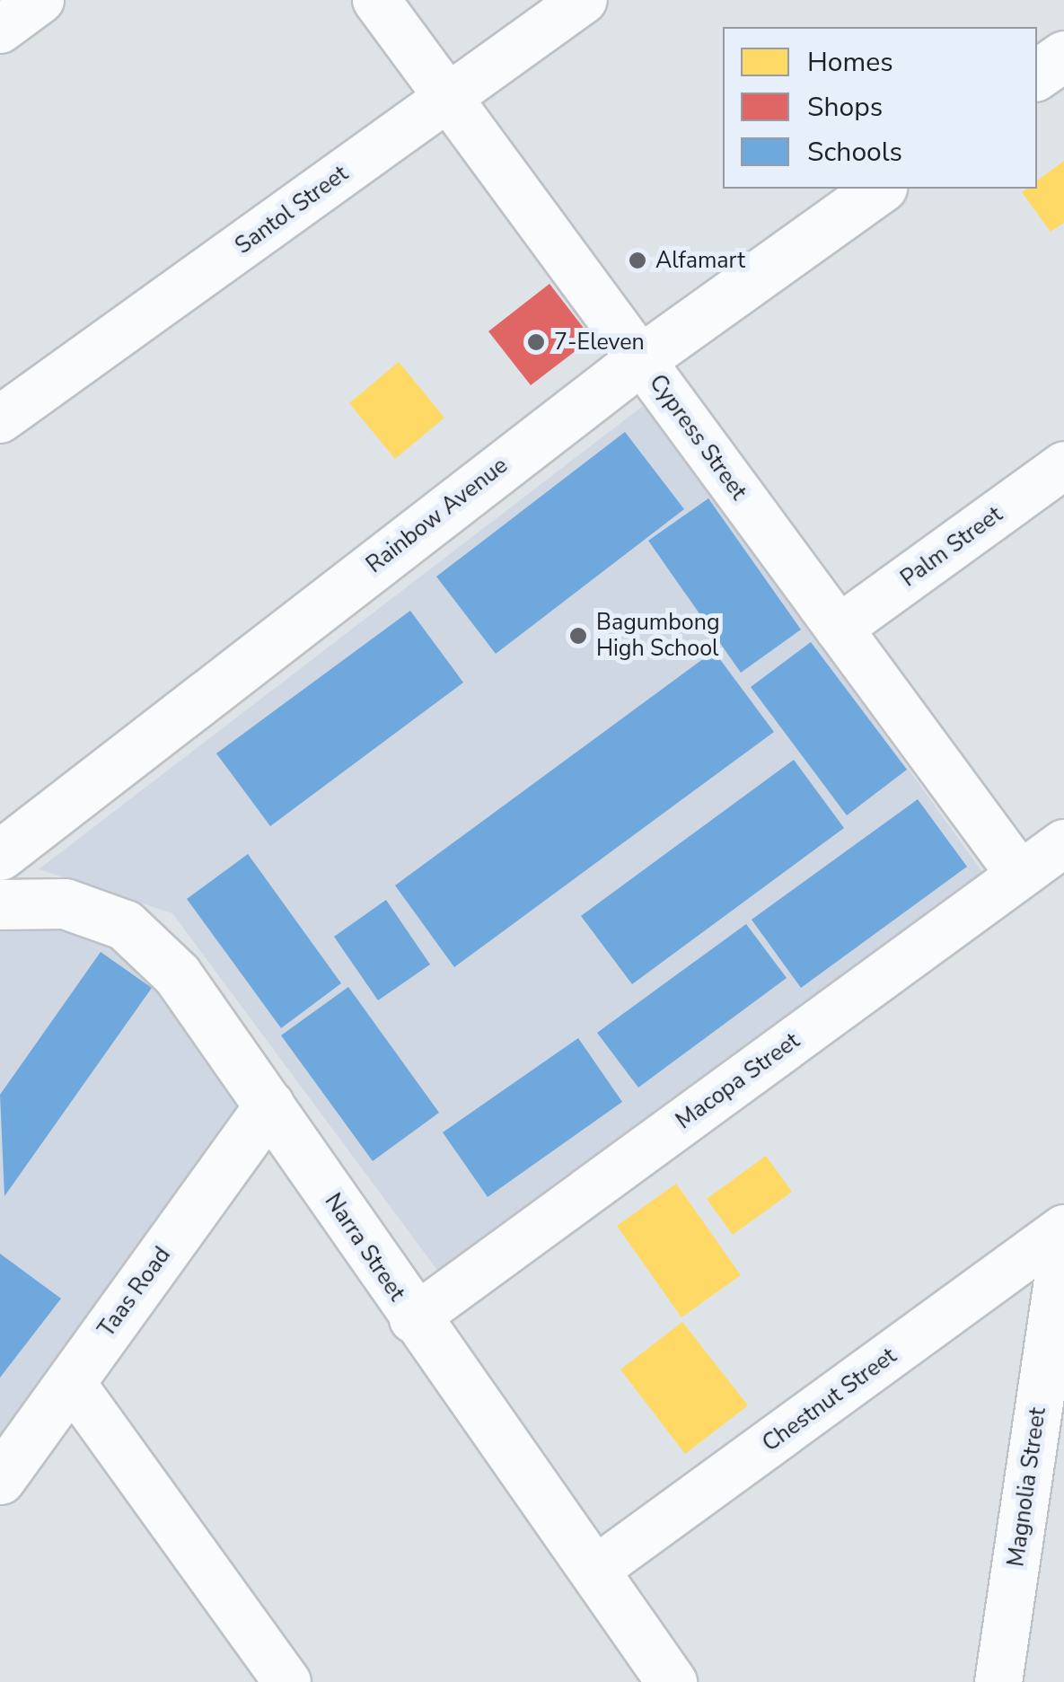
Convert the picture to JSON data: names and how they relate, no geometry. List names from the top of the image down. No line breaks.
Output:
{"streets":{"street":["Santol Street","Cypress Street","Rainbow Avenue","Palm Street","Macopa Street","Narra Street","Taas Road","Chestnut Street","Magnolia Street"]},"crossings":[["Santol Street","Cypress Street"],["Cypress Street","Rainbow Avenue"],["Cypress Street","Palm Street"],["Cypress Street","Macopa Street"],["Macopa Street","Narra Street"],["Narra Street","Taas Road"],["Narra Street","Chestnut Street"]],"places":["Alfamart","7-Eleven","Bagumbong High School"],"legend":["Homes","Shops","Schools"]}
